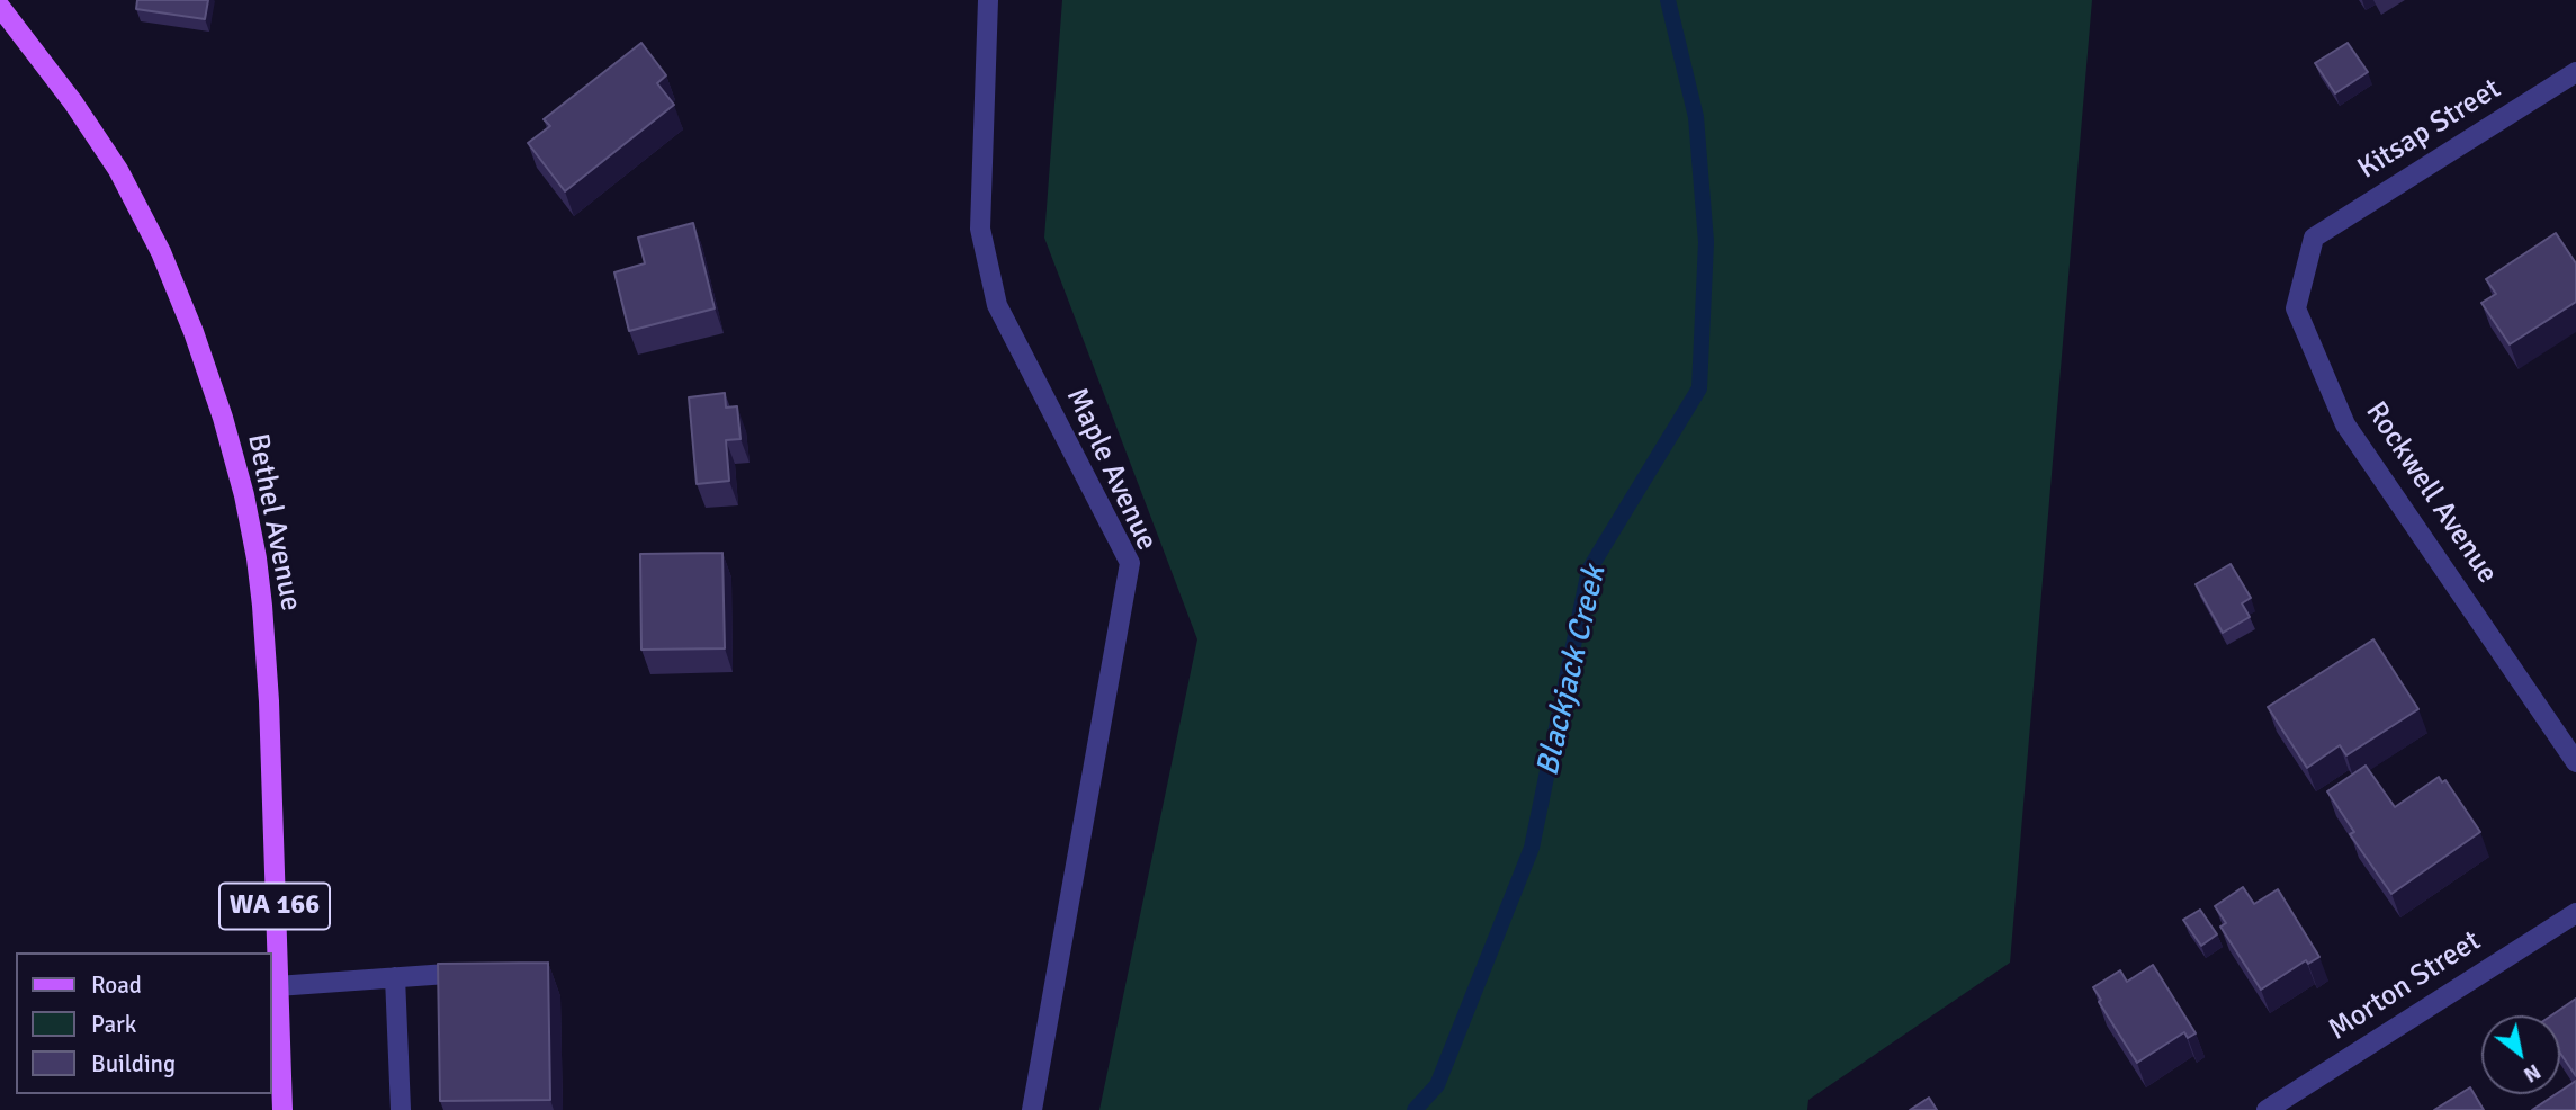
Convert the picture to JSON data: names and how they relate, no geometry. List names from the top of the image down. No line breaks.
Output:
{"streets":{"main road":["Bethel Avenue","WA 166"],"street":["Kitsap Street","Maple Avenue","Rockwell Avenue","Morton Street"]},"crossings":[["Kitsap Street","Rockwell Avenue"]],"water":["Blackjack Creek"],"legend":["Road","Park","Building"],"north":"bottom right"}
